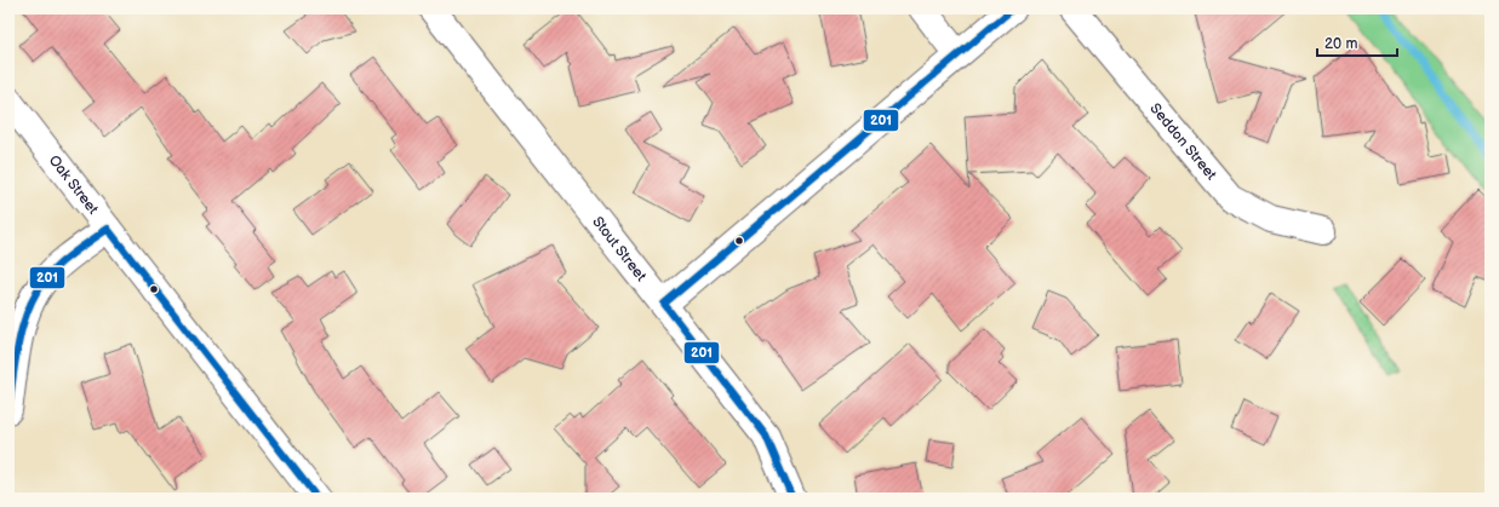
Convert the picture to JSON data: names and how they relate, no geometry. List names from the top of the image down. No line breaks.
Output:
{"streets":{"street":["Seddon Street","Oak Street","Stout Street"]},"lines":["transit line 201"],"scale_bar":"20 m"}
